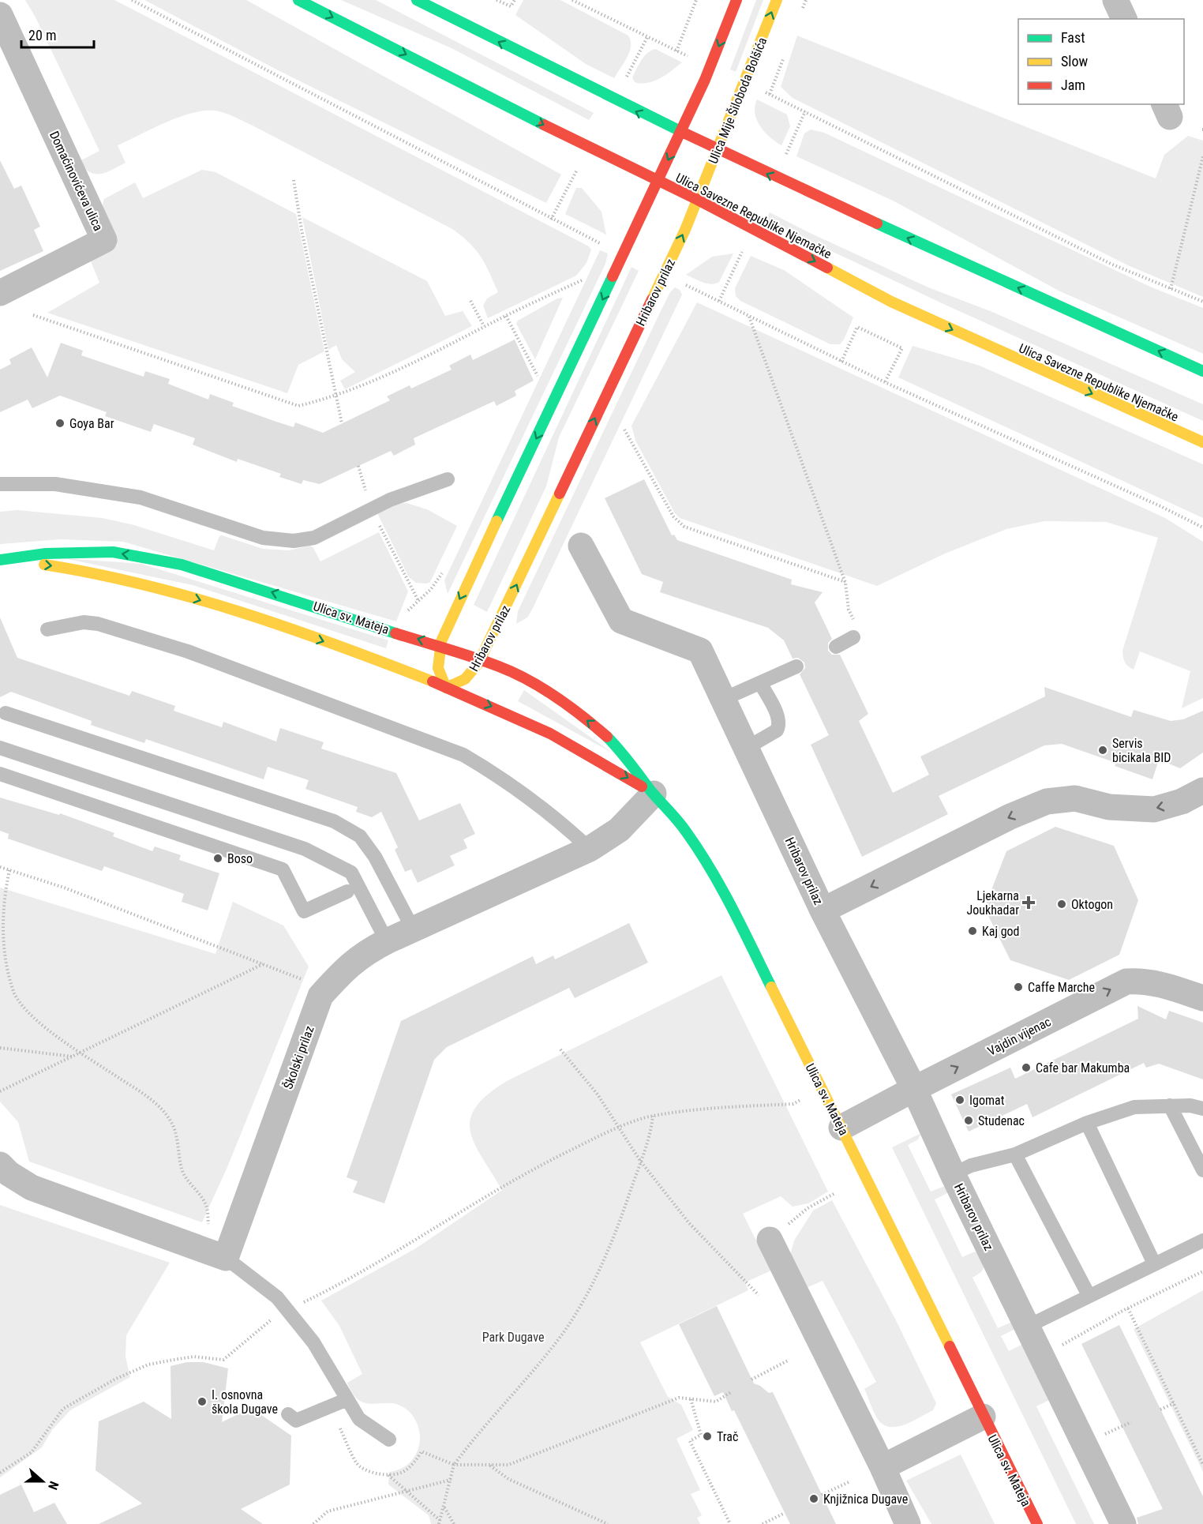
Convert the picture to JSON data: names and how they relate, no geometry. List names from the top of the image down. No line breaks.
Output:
{"streets":{"street":["Ulica Mije Šiloboda Bolšića","Domaćinovićeva ulica","Ulica Savezne Republike Njemačke","Hribarov prilaz","Ulica sv. Mateja","Vajdin vijenac","Školski prilaz"]},"crossings":[["Ulica Mije Šiloboda Bolšića","Ulica Savezne Republike Njemačke"],["Ulica Mije Šiloboda Bolšića","Hribarov prilaz"],["Ulica Savezne Republike Njemačke","Hribarov prilaz"],["Hribarov prilaz","Ulica sv. Mateja"],["Hribarov prilaz","Vajdin vijenac"],["Ulica sv. Mateja","Vajdin vijenac"],["Ulica sv. Mateja","Školski prilaz"]],"one_way":["Vajdin vijenac"],"parks":["Park Dugave"],"places":{"other":["Goya Bar","Servis bicikala BID","Boso","Oktogon","Kaj god","Caffe Marche","Cafe bar Makumba","Igomat","Studenac","I. osnovna škola Dugave","Trač","Knjižnica Dugave"],"health":["Ljekarna Joukhadar"]},"legend":["Fast","Slow","Jam"],"scale_bar":"20 m","north":"right"}
